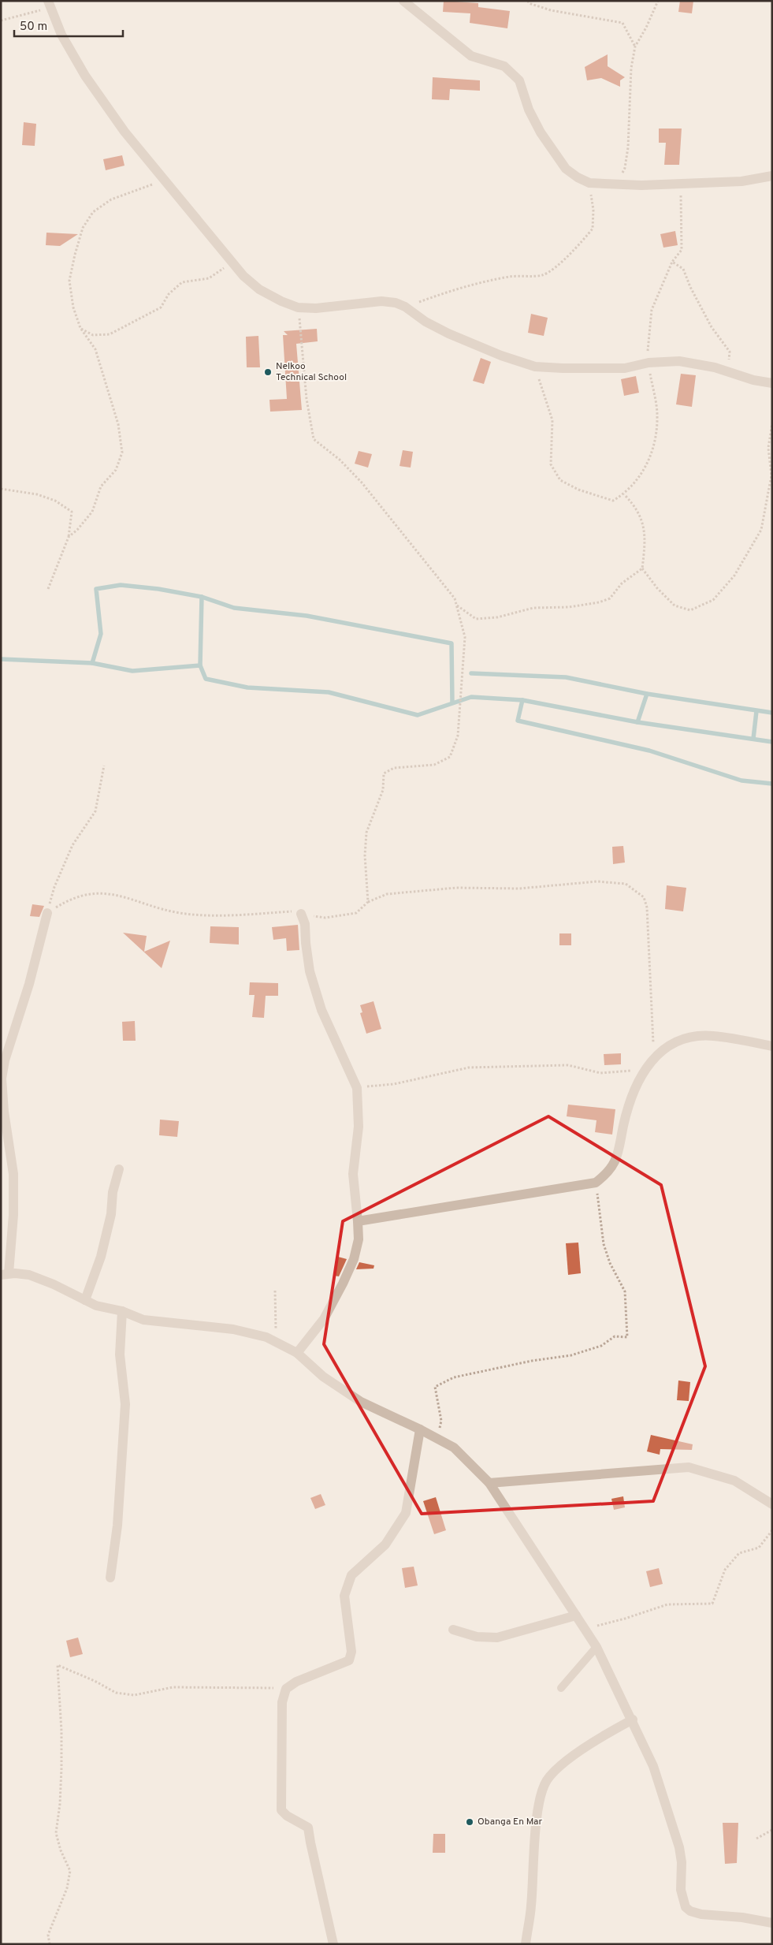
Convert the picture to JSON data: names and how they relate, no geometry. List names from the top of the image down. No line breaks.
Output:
{"places":["Nelkoo Technical School","Obanga En Mar"],"scale_bar":"50 m"}
